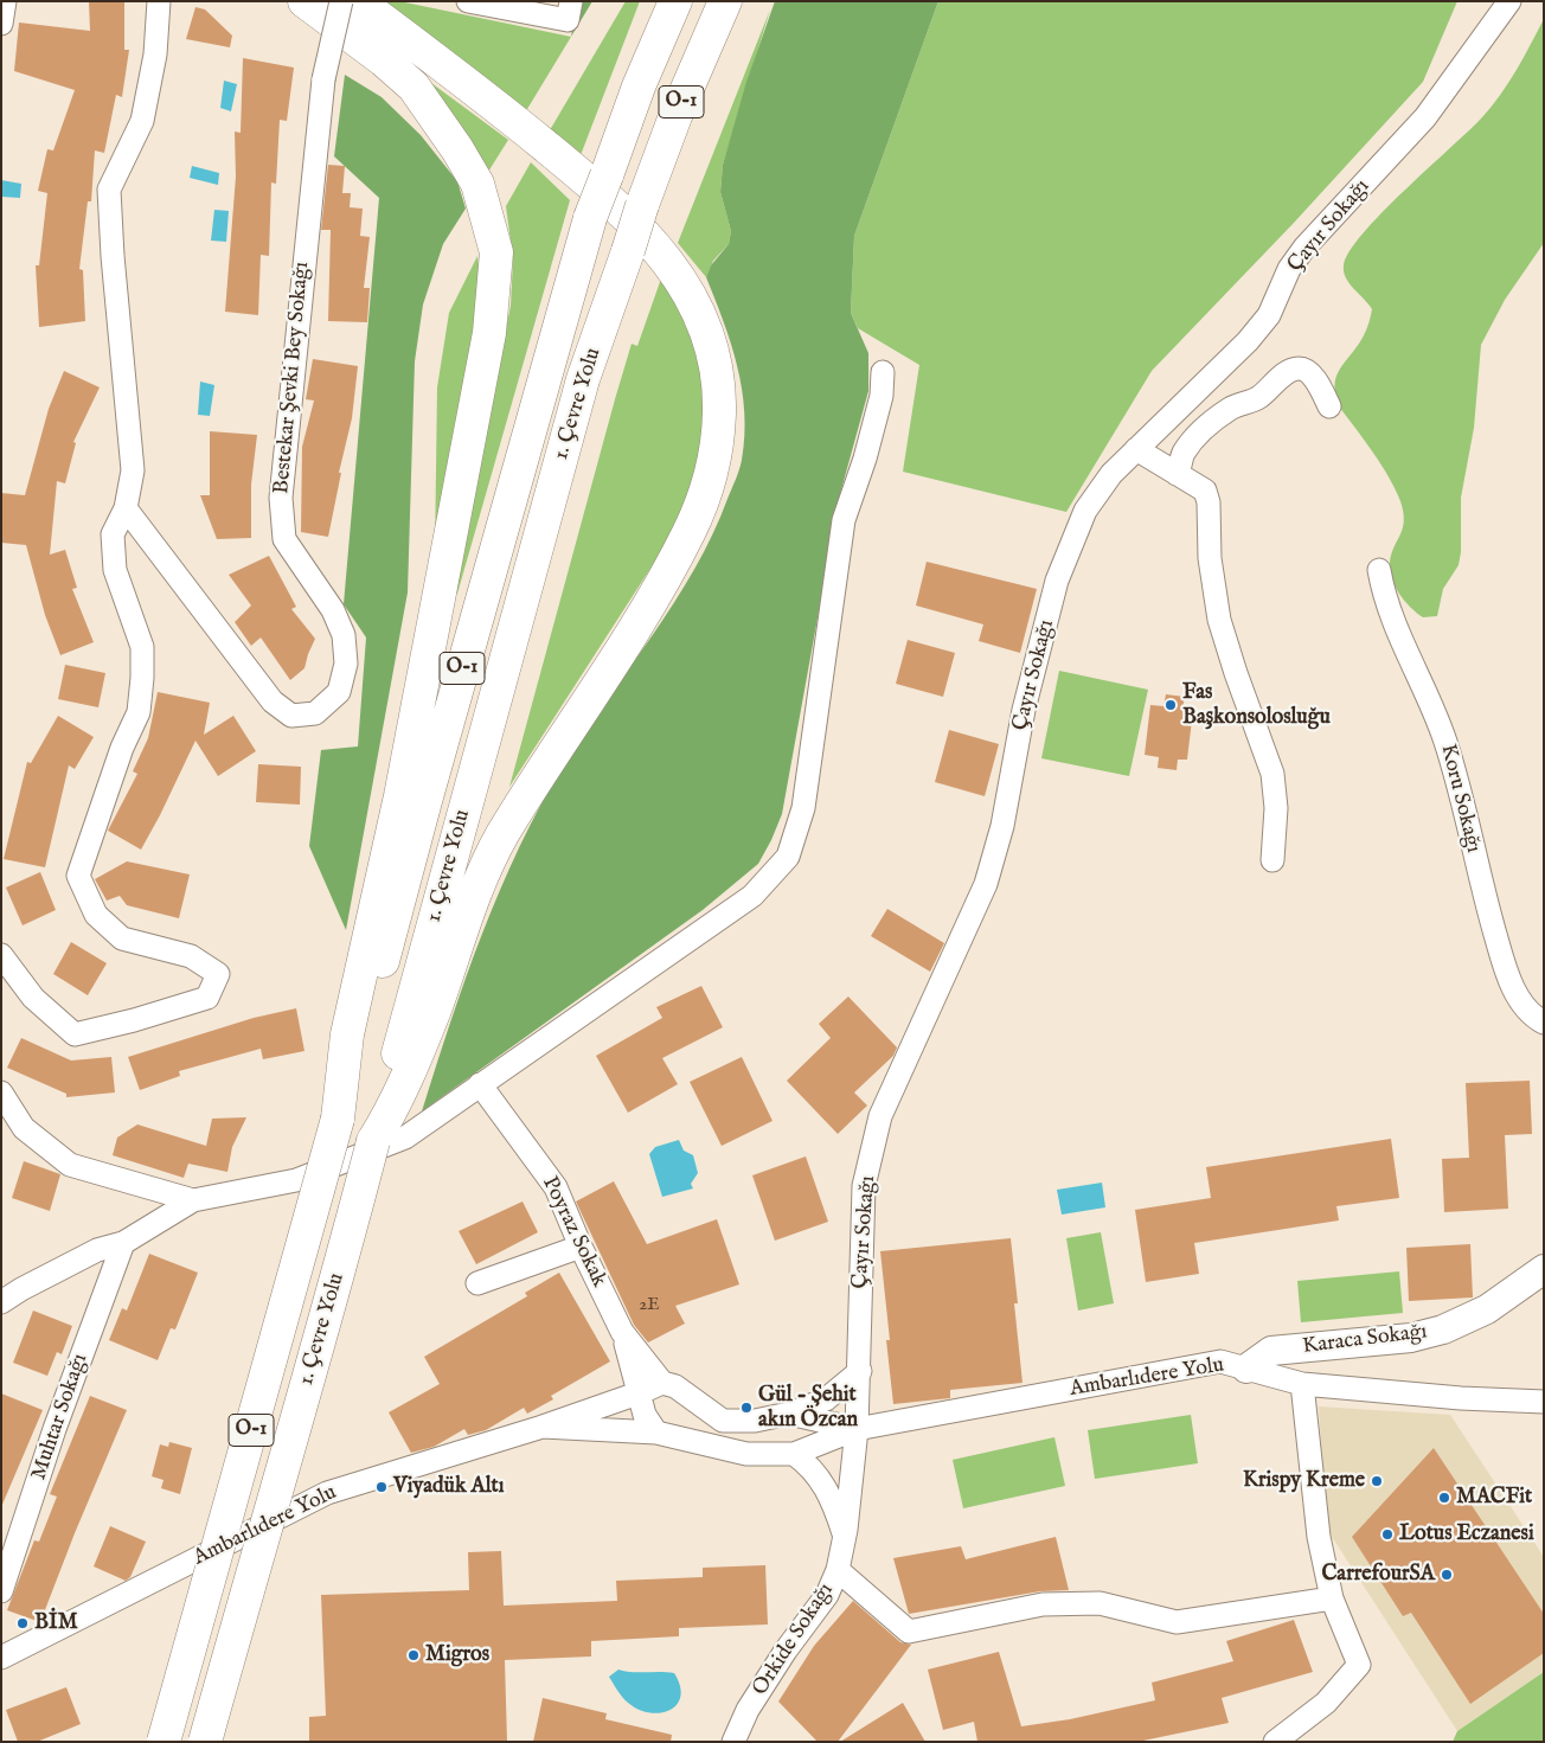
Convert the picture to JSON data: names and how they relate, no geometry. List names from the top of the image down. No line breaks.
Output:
{"streets":{"highway":["O-1","1. Çevre Yolu"],"street":["Çayır Sokağı","Bestekar Şevki Bey Sokağı","Koru Sokağı","Poyraz Sokak","Karaca Sokağı","Ambarlıdere Yolu","Muhtar Sokağı","Orkide Sokağı"]},"crossings":[["Çayır Sokağı","Ambarlıdere Yolu"],["Çayır Sokağı","Orkide Sokağı"],["Poyraz Sokak","Ambarlıdere Yolu"],["Karaca Sokağı","Ambarlıdere Yolu"],["Ambarlıdere Yolu","Orkide Sokağı"]],"places":["Fas Başkonsolosluğu","Gül - Şehit akın Özcan","Krispy Kreme","Viyadük Altı","MACFit","Lotus Eczanesi","CarrefourSA","BİM","Migros"],"house_numbers":["2E"]}
